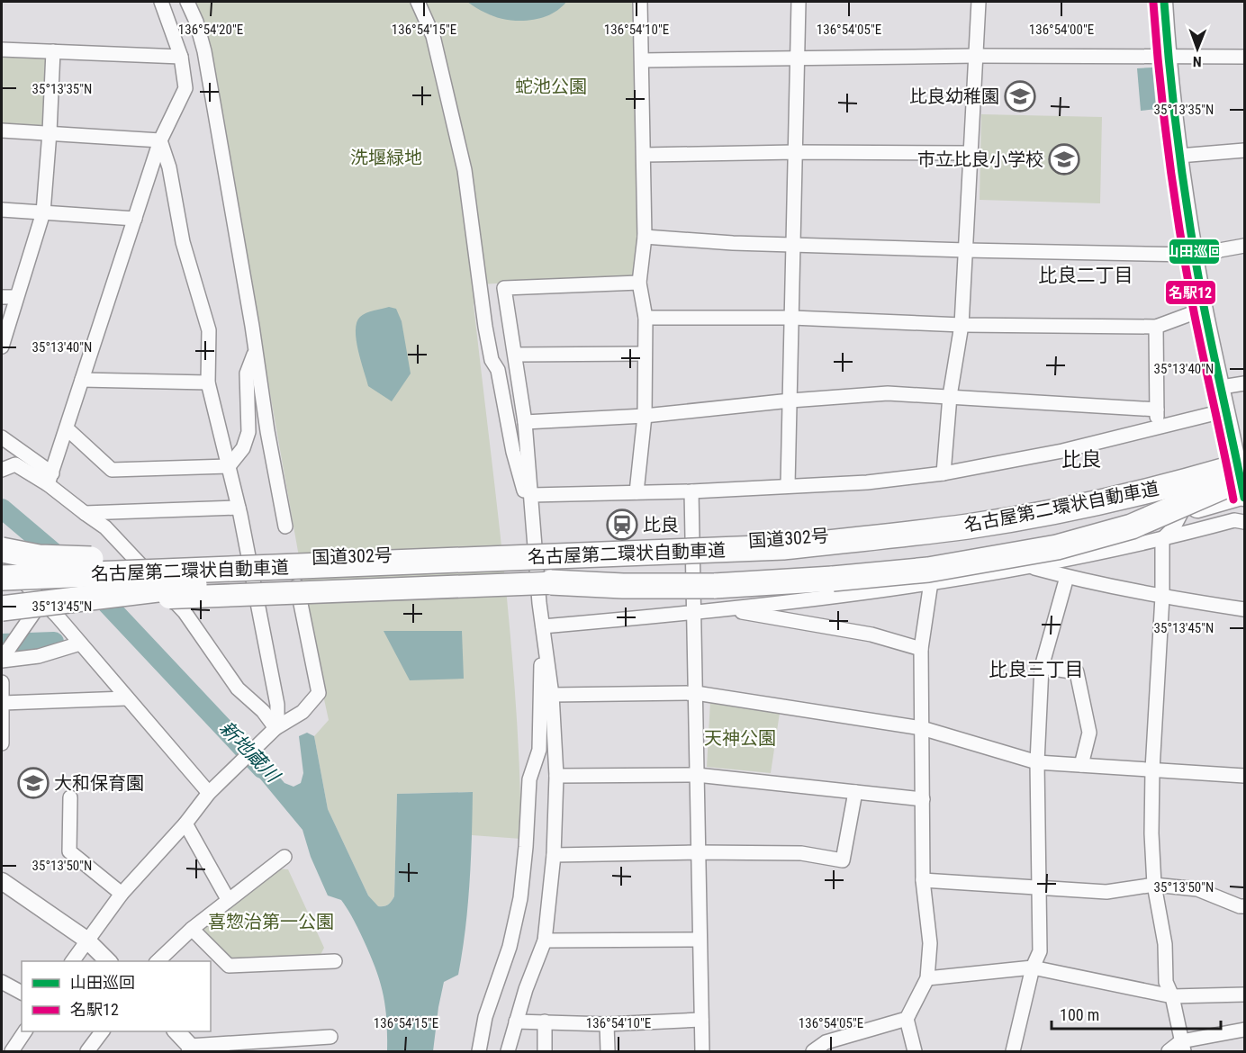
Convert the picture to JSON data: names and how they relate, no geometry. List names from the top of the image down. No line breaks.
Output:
{"streets":{"highway":["名古屋第二環状自動車道","国道302号"]},"crossings":[["名古屋第二環状自動車道","国道302号"]],"districts":["比良二丁目","比良","比良三丁目"],"water":["新地蔵川"],"parks":["蛇池公園","洗堰緑地","天神公園","喜惣治第一公園"],"places":{"school or university":["比良幼稚園","市立比良小学校","大和保育園"],"station":["比良"]},"lines":["transit line 山田巡回","transit line 名駅12"],"legend":["山田巡回","名駅12"],"scale_bar":"100 m","north":"bottom","coordinates":["136°54'20\"E","136°54'15\"E","136°54'10\"E","136°54'05\"E","136°54'00\"E","35°13'35\"N","35°13'40\"N","35°13'45\"N","35°13'50\"N"]}
